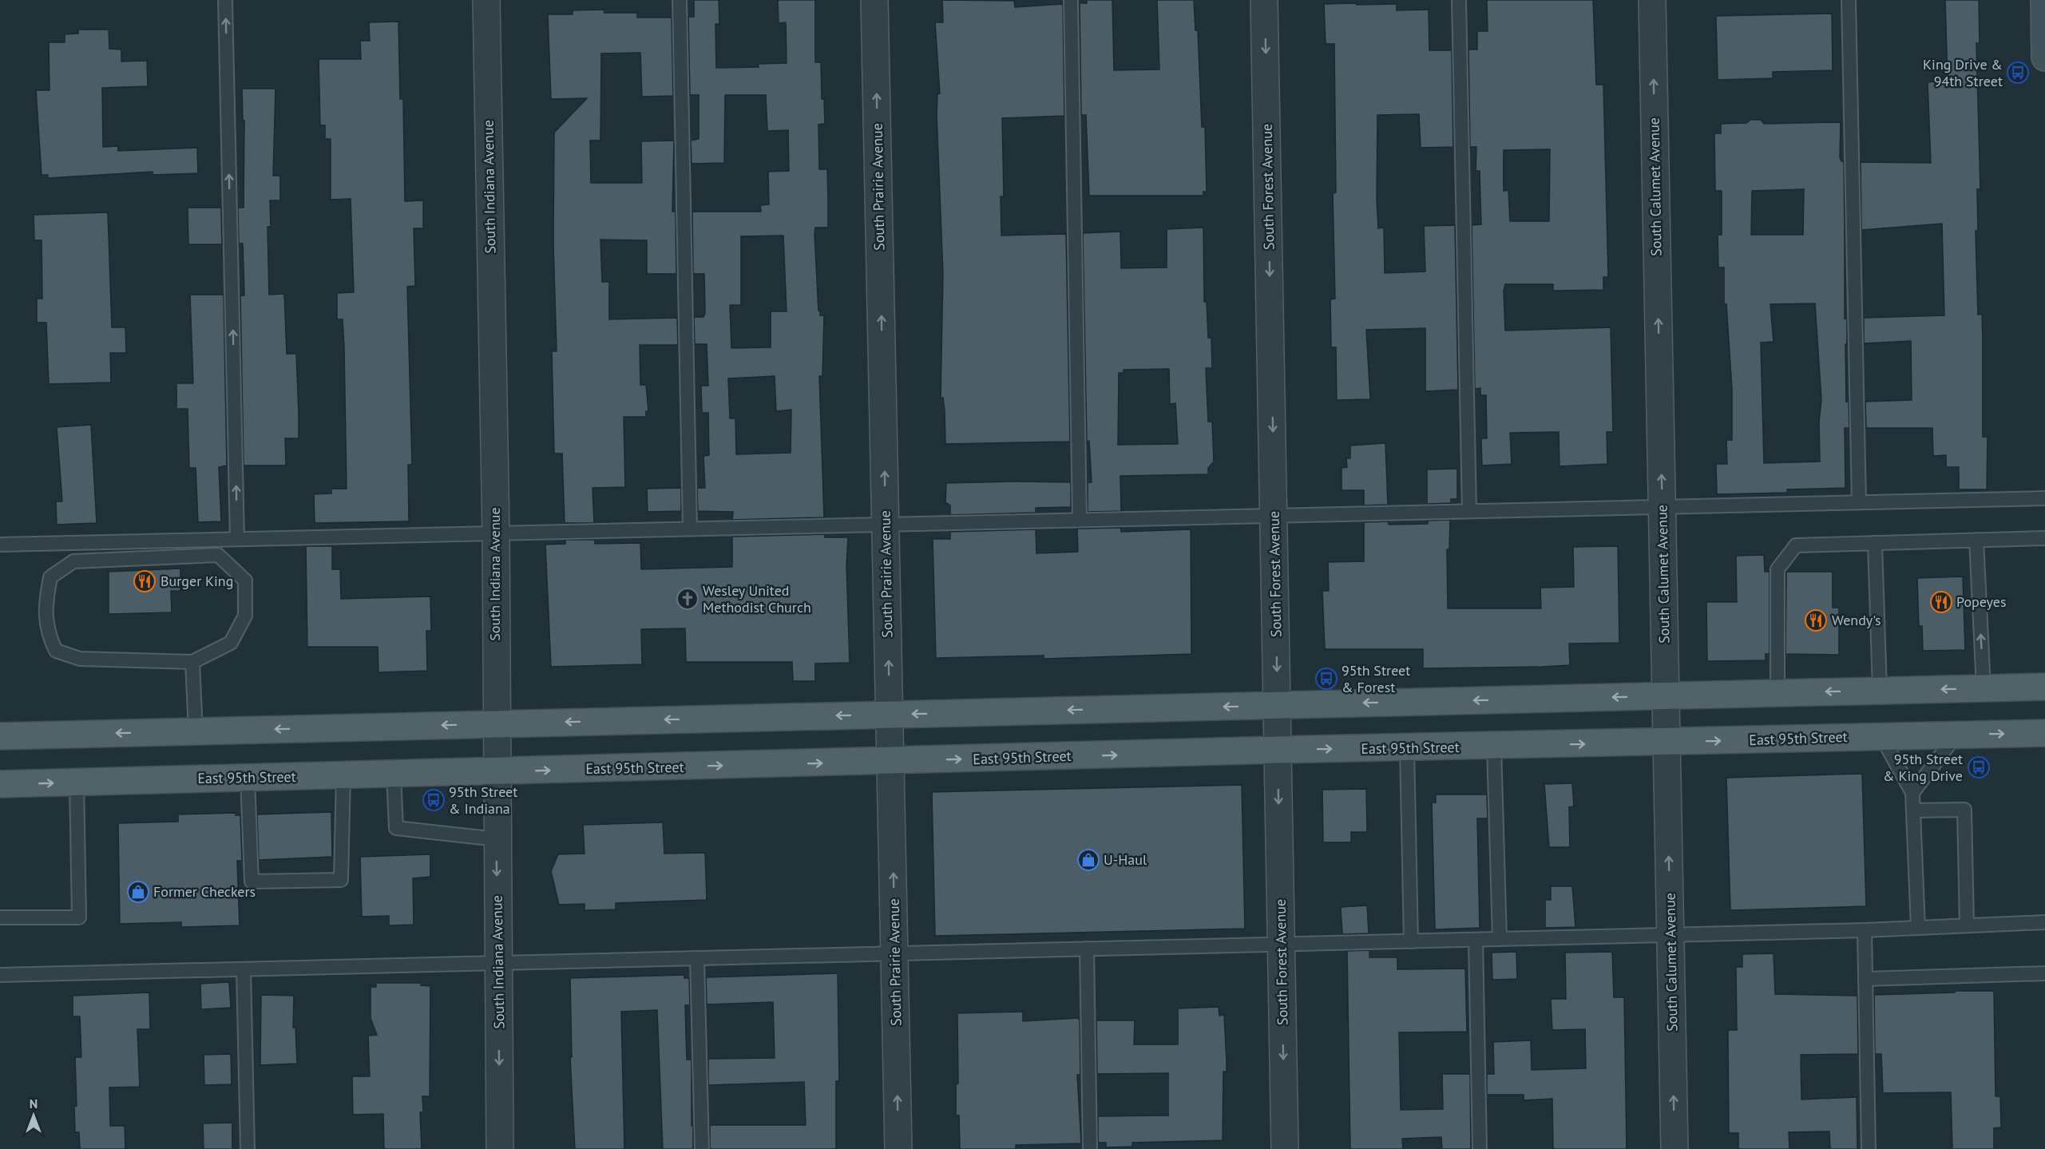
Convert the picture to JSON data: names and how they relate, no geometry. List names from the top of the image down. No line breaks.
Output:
{"streets":{"main road":["East 95th Street"],"street":["South Indiana Avenue","South Prairie Avenue","South Forest Avenue","South Calumet Avenue"]},"crossings":[["South Indiana Avenue","East 95th Street"],["South Prairie Avenue","East 95th Street"],["South Forest Avenue","East 95th Street"],["South Calumet Avenue","East 95th Street"]],"one_way":["South Prairie Avenue","South Forest Avenue","South Calumet Avenue"],"places":{"bus stop":["King Drive & 94th Street","95th Street & Forest","95th Street & King Drive","95th Street & Indiana"],"restaurant":["Burger King","Popeyes","Wendy's"],"church":["Wesley United Methodist Church"],"shop":["U-Haul","Former Checkers"]},"north":"top"}
